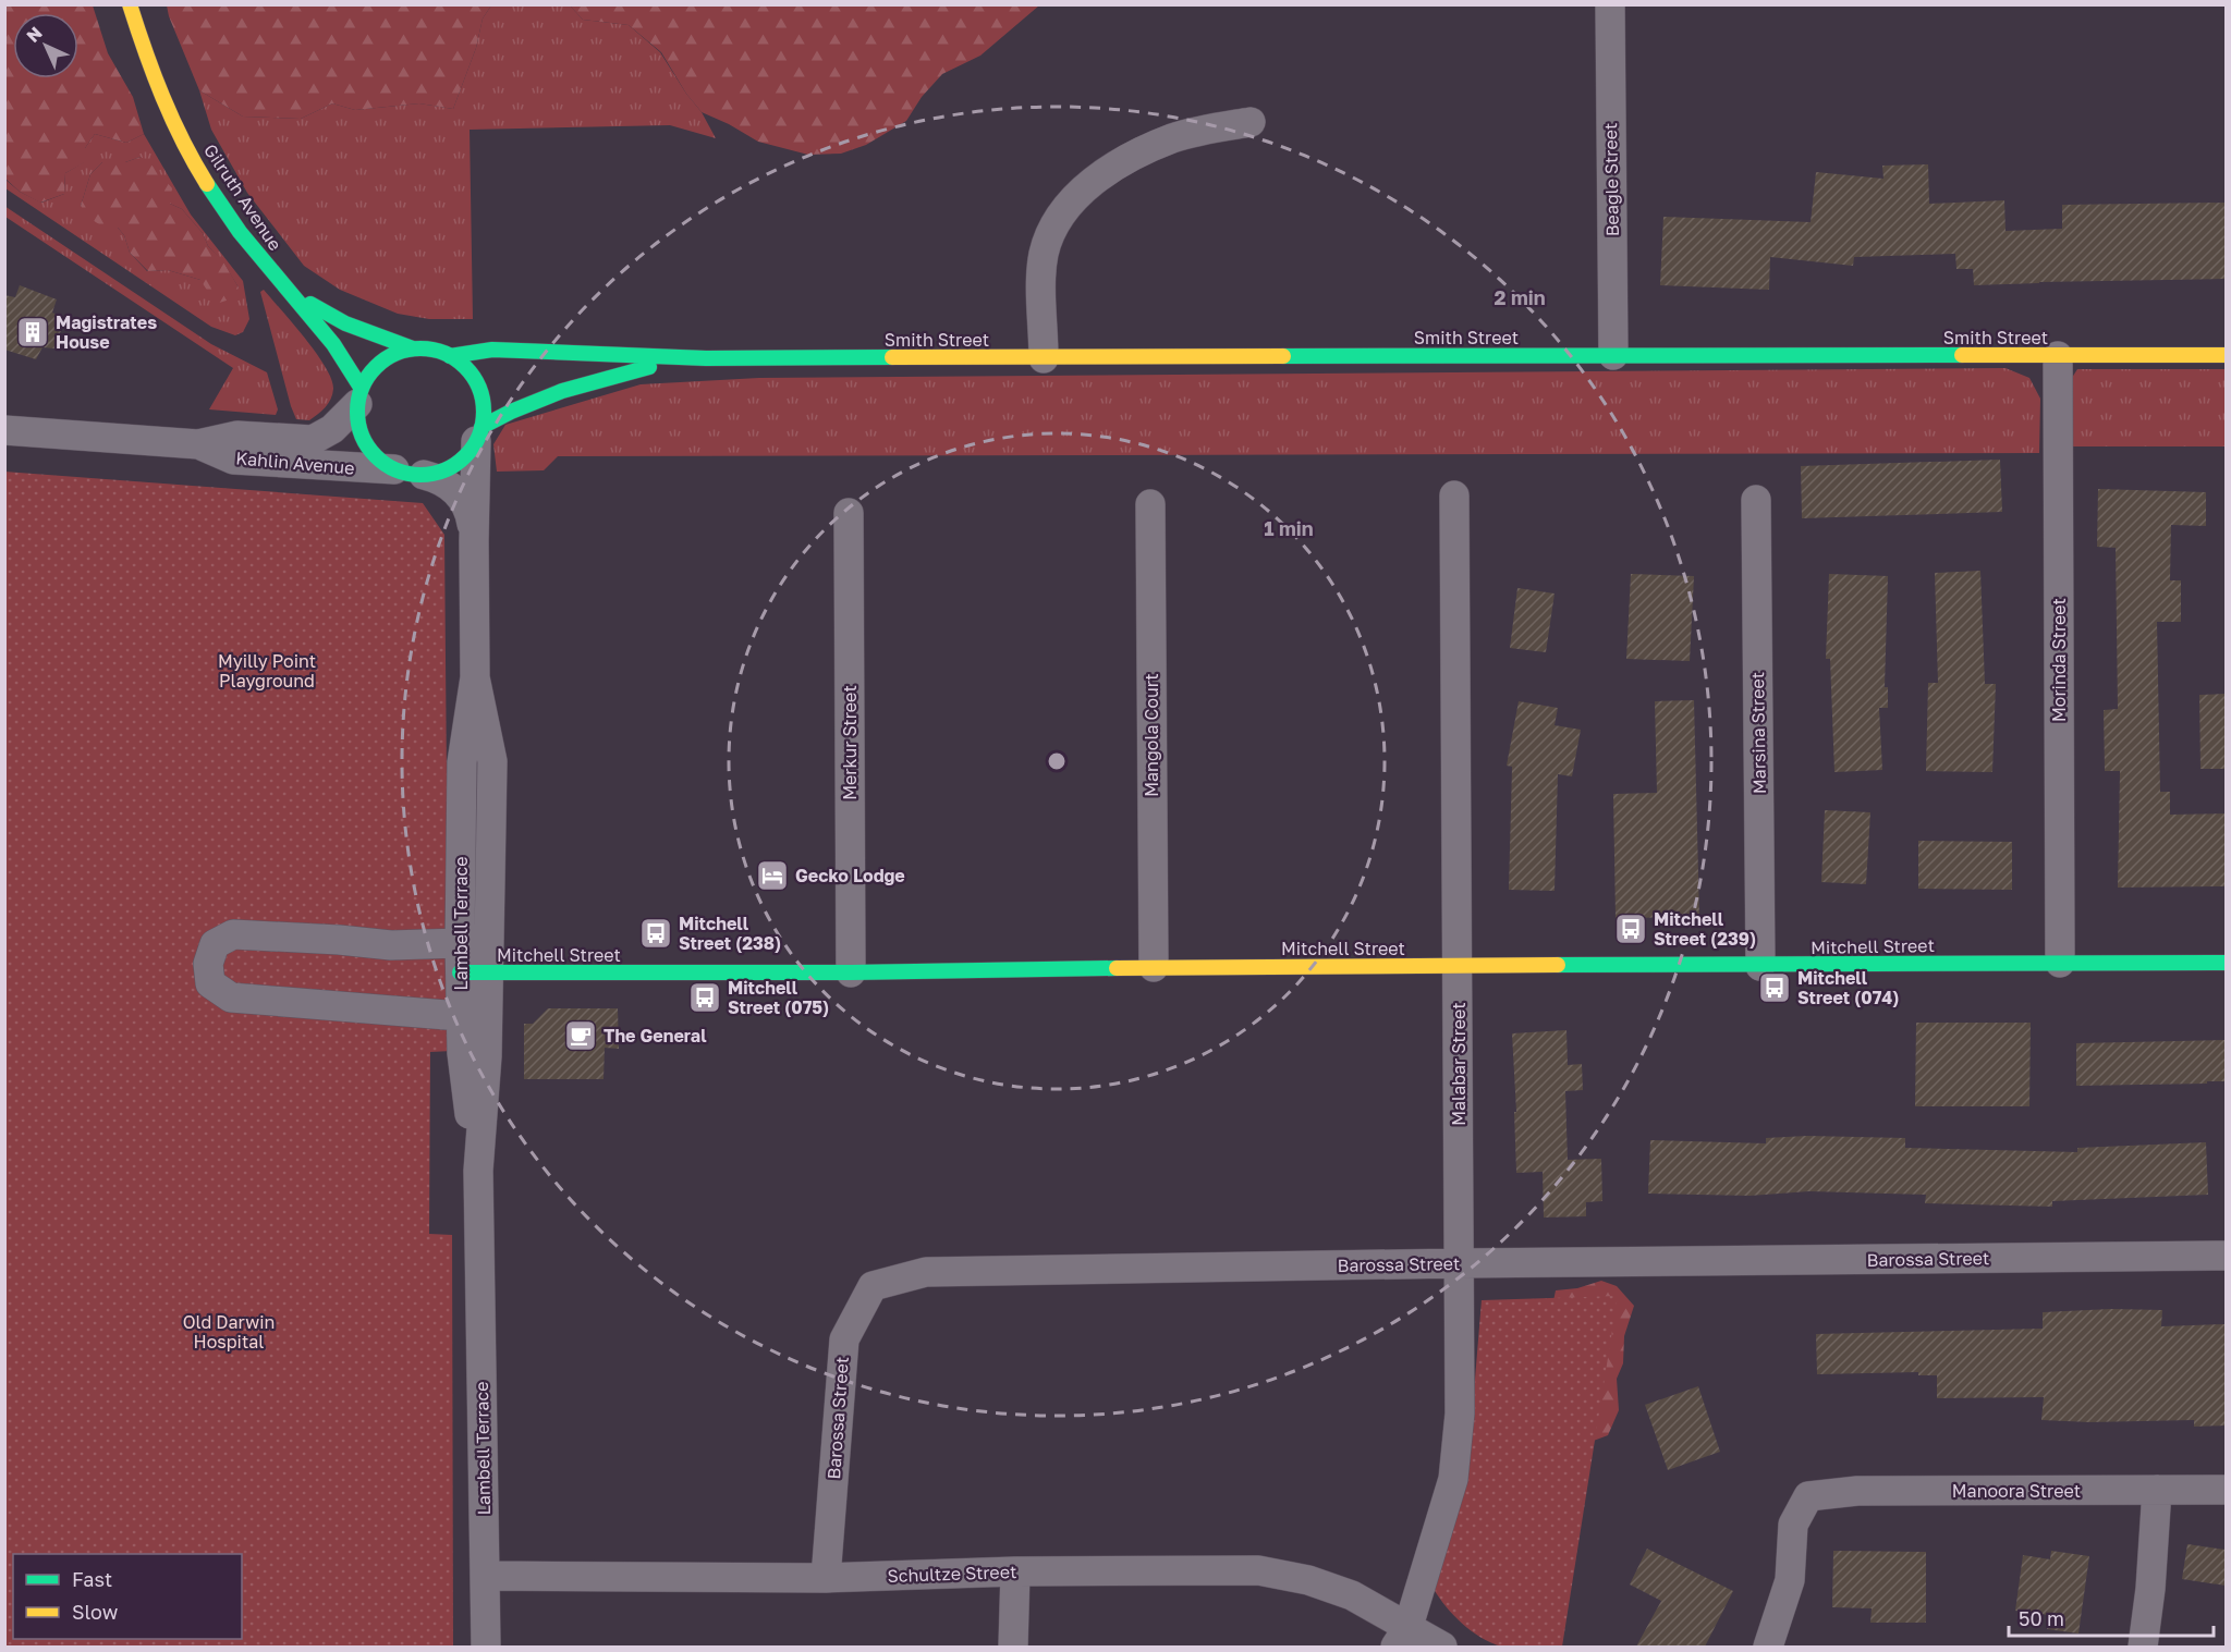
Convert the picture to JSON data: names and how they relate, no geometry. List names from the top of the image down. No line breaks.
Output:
{"streets":{"street":["Beagle Street","Gilruth Avenue","Smith Street","Kahlin Avenue","Morinda Street","Marsina Street","Mangola Court","Merkur Street","Lambell Terrace","Mitchell Street","Malabar Street","Barossa Street","Manoora Street","Schultze Street"]},"crossings":[["Beagle Street","Smith Street"],["Gilruth Avenue","Smith Street"],["Gilruth Avenue","Kahlin Avenue"],["Gilruth Avenue","Lambell Terrace"],["Smith Street","Kahlin Avenue"],["Smith Street","Morinda Street"],["Smith Street","Lambell Terrace"],["Kahlin Avenue","Lambell Terrace"],["Morinda Street","Mitchell Street"],["Marsina Street","Mitchell Street"],["Mangola Court","Mitchell Street"],["Merkur Street","Mitchell Street"],["Lambell Terrace","Mitchell Street"],["Lambell Terrace","Schultze Street"],["Mitchell Street","Malabar Street"],["Malabar Street","Barossa Street"],["Malabar Street","Schultze Street"],["Barossa Street","Schultze Street"]],"parks":["Myilly Point Playground","Old Darwin Hospital"],"places":{"building":["Magistrates House"],"hotel":["Gecko Lodge"],"bus stop":["Mitchell Street (239)","Mitchell Street (238)","Mitchell Street (074)","Mitchell Street (075)"],"cafe":["The General"]},"legend":["Fast","Slow"],"scale_bar":"50 m","north":"top left","rings":["2 min","1 min"]}
